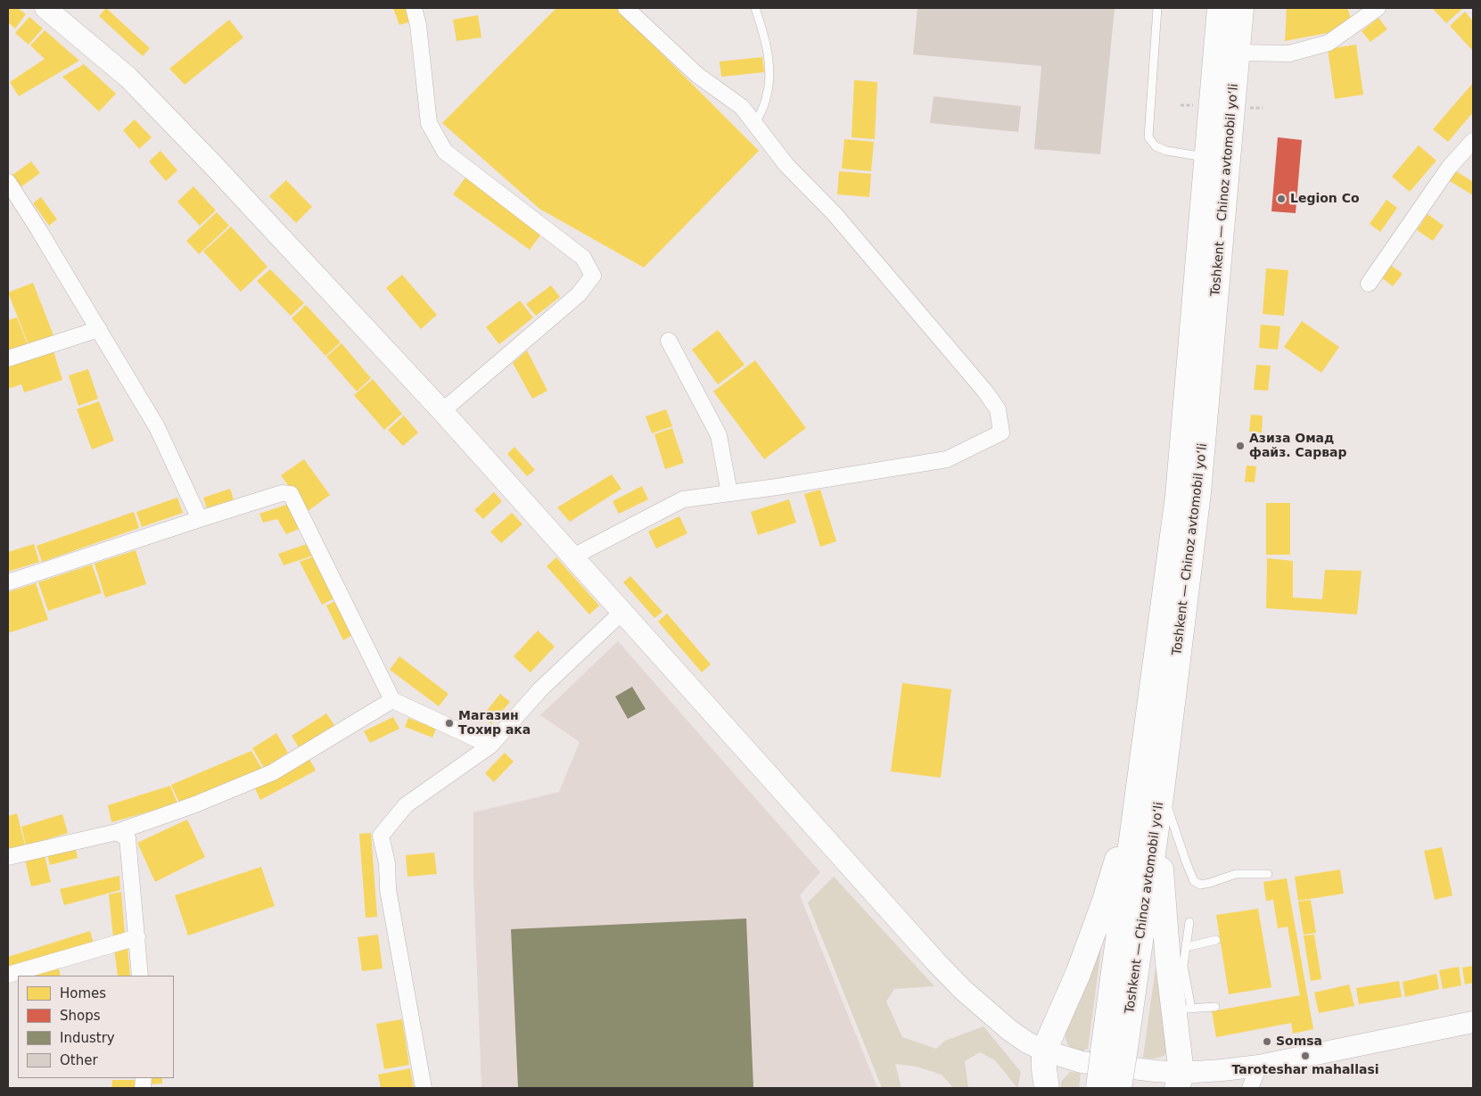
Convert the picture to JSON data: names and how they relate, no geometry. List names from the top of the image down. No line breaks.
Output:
{"streets":{"highway":["Toshkent — Chinoz avtomobil yoʻli"]},"places":["Legion Co","Азиза Омад файз. Сарвар","Магазин Тохир ака","Somsa","Taroteshar mahallasi"],"legend":["Homes","Shops","Industry","Other"]}
